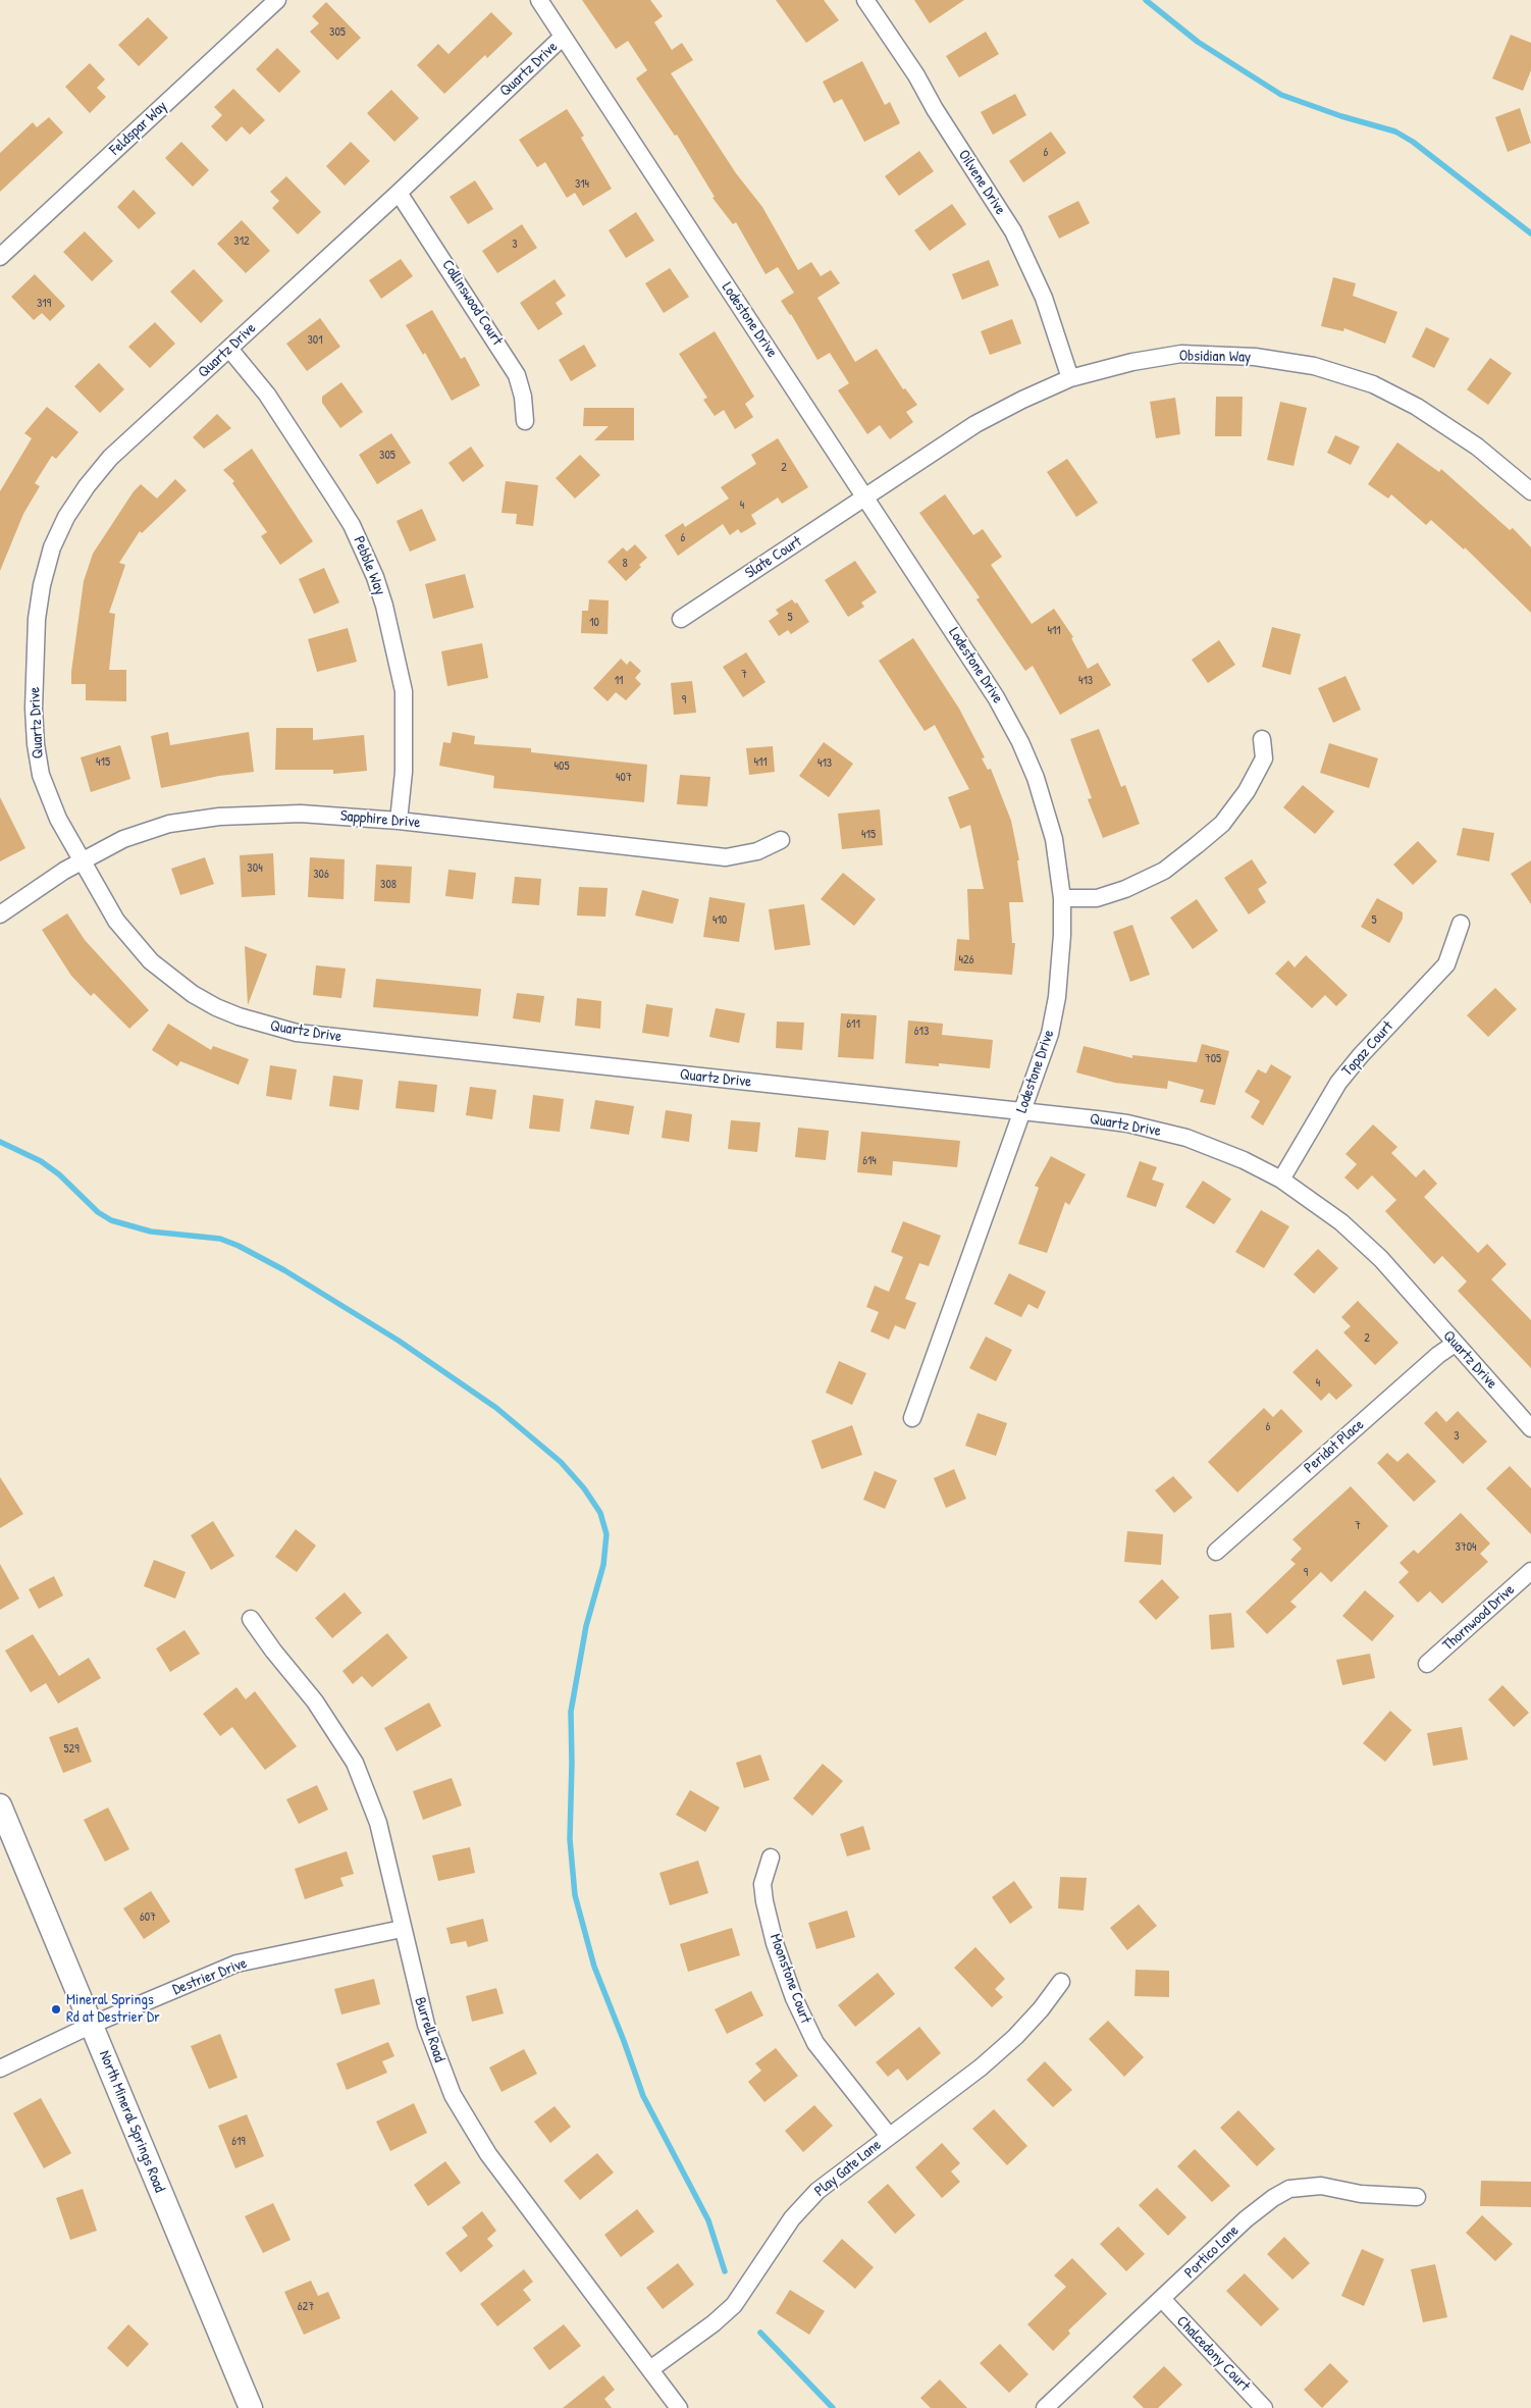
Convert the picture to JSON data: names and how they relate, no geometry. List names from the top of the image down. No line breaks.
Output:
{"streets":{"street":["Quartz Drive","Feldspar Way","Oilvene Drive","Collinswood Court","Lodestone Drive","Obsidian Way","Slate Court","Pebble Way","Sapphire Drive","Topaz Court","Peridot Place","Thornwood Drive","Destrier Drive","Moonstone Court","Burrell Road","North Mineral Springs Road","Play Gate Lane","Portico Lane","Chalcedony Court"]},"crossings":[["Quartz Drive","Collinswood Court"],["Quartz Drive","Lodestone Drive"],["Quartz Drive","Pebble Way"],["Quartz Drive","Sapphire Drive"],["Quartz Drive","Topaz Court"],["Quartz Drive","Peridot Place"],["Oilvene Drive","Obsidian Way"],["Lodestone Drive","Obsidian Way"],["Lodestone Drive","Slate Court"],["Obsidian Way","Slate Court"],["Pebble Way","Sapphire Drive"],["Destrier Drive","Burrell Road"],["Destrier Drive","North Mineral Springs Road"],["Moonstone Court","Play Gate Lane"],["Burrell Road","Play Gate Lane"],["Portico Lane","Chalcedony Court"]],"places":["Mineral Springs Rd at Destrier Dr"],"house_numbers":["305","6","314","312","3","319","301","305","2","4","6","8","5","10","411","7","11","413","9","415","411","413","405","407","415","304","306","308","410","5","426","611","613","705","614","2","4","6","3","7","3704","9","529","607","619","627"]}
